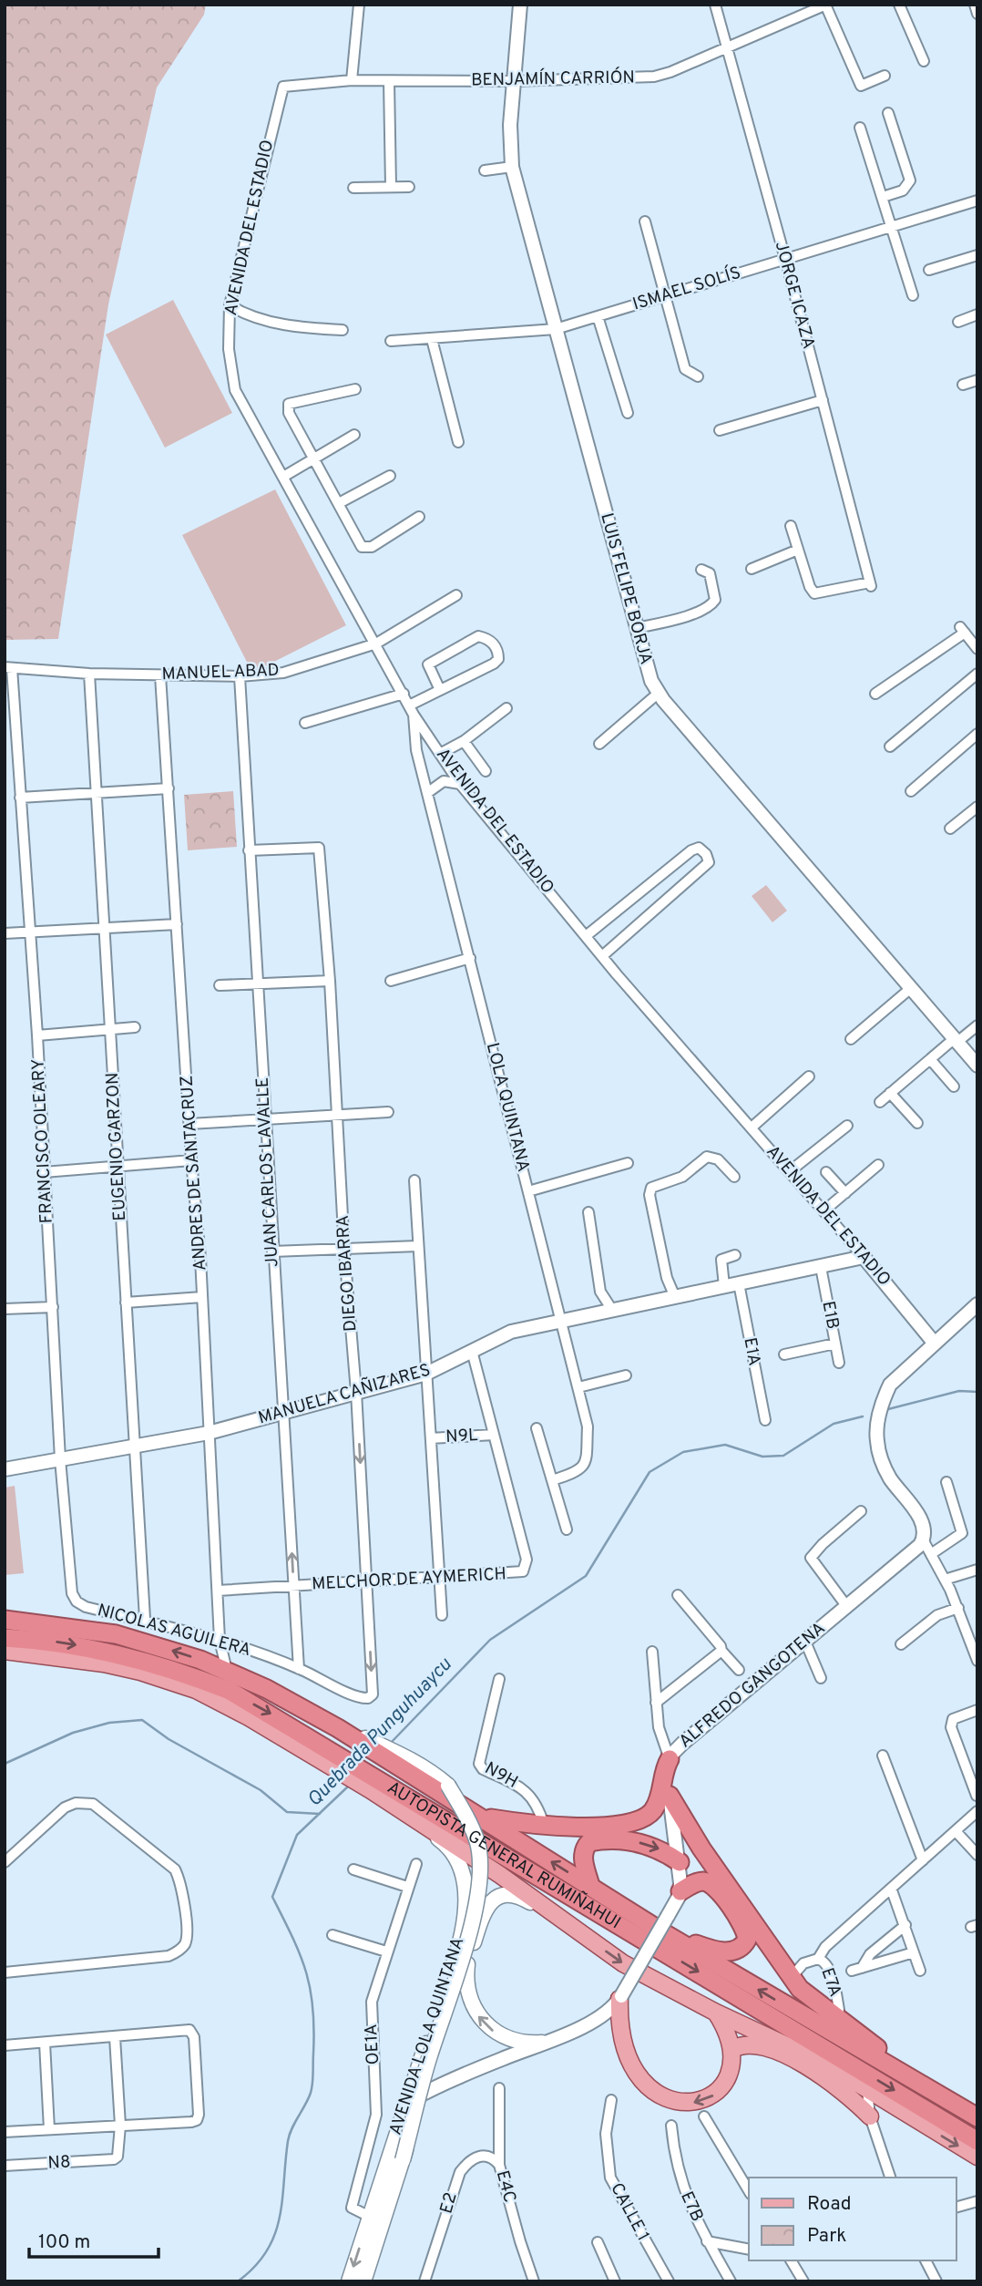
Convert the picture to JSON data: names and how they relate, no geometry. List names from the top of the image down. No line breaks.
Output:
{"streets":{"highway":["AUTOPISTA GENERAL RUMIÑAHUI"],"main road":["AVENIDA LOLA QUINTANA"],"street":["BENJAMÍN CARRIÓN","AVENIDA DEL ESTADIO","ISMAEL SOLÍS","JORGE ICAZA","LUIS FELIPE BORJA","MANUEL ABAD","LOLA QUINTANA","FRANCISCO OLEARY","EUGENIO GARZON","JUAN CARLOS LAVALLE","ANDRES DE SANTACRUZ","DIEGO IBARRA","E1B","E1A","MANUELA CAÑIZARES","N9L","MELCHOR DE AYMERICH","NICOLAS AGUILERA","ALFREDO GANGOTENA","N9H","E7A","OE1A","N8","E4C","E2","E7B","CALLE 1"]},"crossings":[["BENJAMÍN CARRIÓN","AVENIDA DEL ESTADIO"],["BENJAMÍN CARRIÓN","JORGE ICAZA"],["BENJAMÍN CARRIÓN","LUIS FELIPE BORJA"],["AVENIDA DEL ESTADIO","MANUEL ABAD"],["AVENIDA DEL ESTADIO","LOLA QUINTANA"],["AVENIDA DEL ESTADIO","MANUELA CAÑIZARES"],["ISMAEL SOLÍS","JORGE ICAZA"],["ISMAEL SOLÍS","LUIS FELIPE BORJA"],["MANUEL ABAD","FRANCISCO OLEARY"],["MANUEL ABAD","EUGENIO GARZON"],["MANUEL ABAD","JUAN CARLOS LAVALLE"],["MANUEL ABAD","ANDRES DE SANTACRUZ"],["LOLA QUINTANA","MANUELA CAÑIZARES"],["FRANCISCO OLEARY","MANUELA CAÑIZARES"],["FRANCISCO OLEARY","NICOLAS AGUILERA"],["EUGENIO GARZON","MANUELA CAÑIZARES"],["EUGENIO GARZON","NICOLAS AGUILERA"],["JUAN CARLOS LAVALLE","DIEGO IBARRA"],["JUAN CARLOS LAVALLE","MANUELA CAÑIZARES"],["JUAN CARLOS LAVALLE","MELCHOR DE AYMERICH"],["JUAN CARLOS LAVALLE","NICOLAS AGUILERA"],["ANDRES DE SANTACRUZ","MANUELA CAÑIZARES"],["ANDRES DE SANTACRUZ","MELCHOR DE AYMERICH"],["ANDRES DE SANTACRUZ","NICOLAS AGUILERA"],["ANDRES DE SANTACRUZ","AUTOPISTA GENERAL RUMIÑAHUI"],["DIEGO IBARRA","MANUELA CAÑIZARES"],["DIEGO IBARRA","MELCHOR DE AYMERICH"],["DIEGO IBARRA","NICOLAS AGUILERA"],["E1B","MANUELA CAÑIZARES"],["E1A","MANUELA CAÑIZARES"],["MANUELA CAÑIZARES","MELCHOR DE AYMERICH"],["N9L","MELCHOR DE AYMERICH"],["ALFREDO GANGOTENA","AVENIDA LOLA QUINTANA"],["AUTOPISTA GENERAL RUMIÑAHUI","AVENIDA LOLA QUINTANA"],["AVENIDA LOLA QUINTANA","OE1A"],["E4C","E2"]],"water":["Quebrada Punguhuaycu"],"legend":["Road","Park"],"scale_bar":"100 m"}
